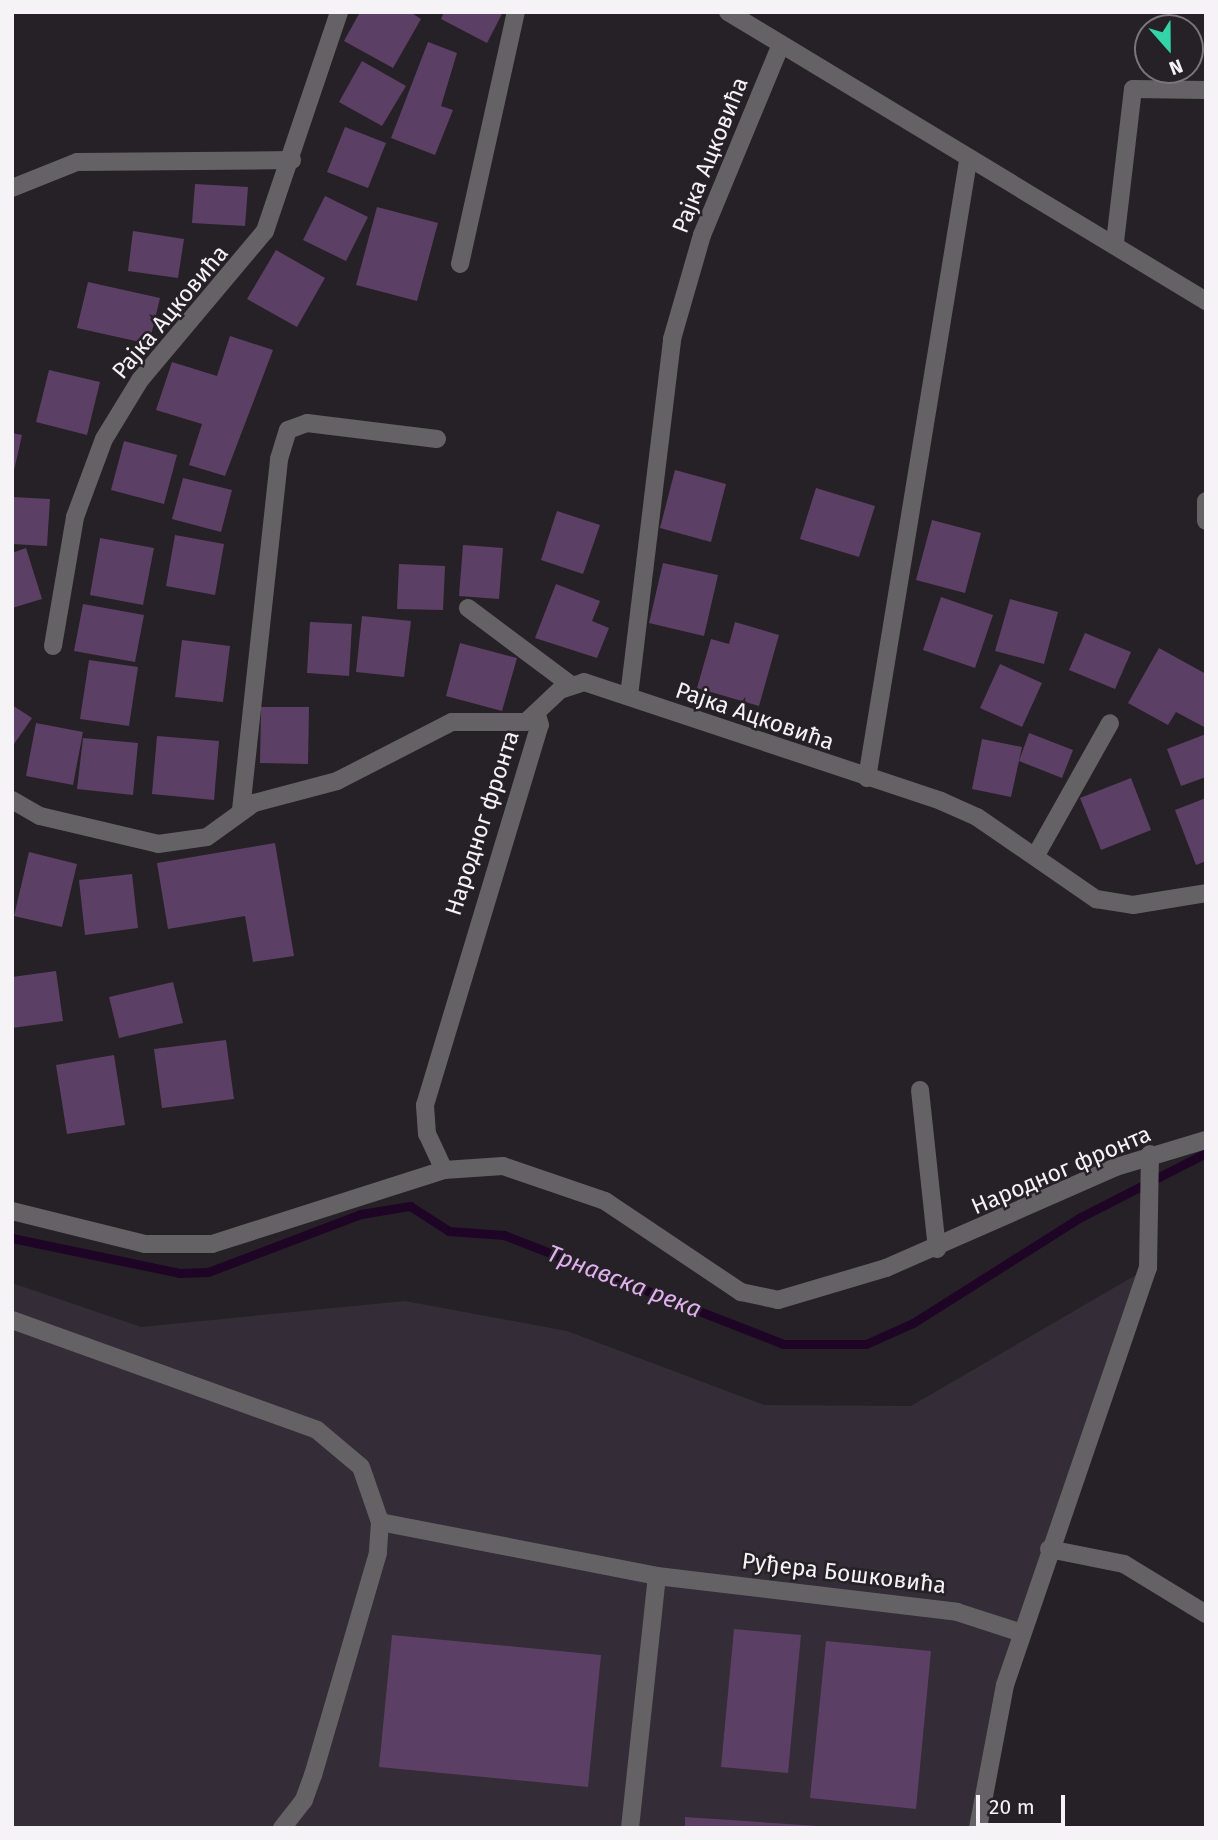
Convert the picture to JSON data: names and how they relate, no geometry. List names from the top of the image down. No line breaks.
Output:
{"streets":{"street":["Рајка Ацковића","Народног фронта","Руђера Бошковића"]},"water":["Трнавска река"],"scale_bar":"20 m","north":"bottom"}
